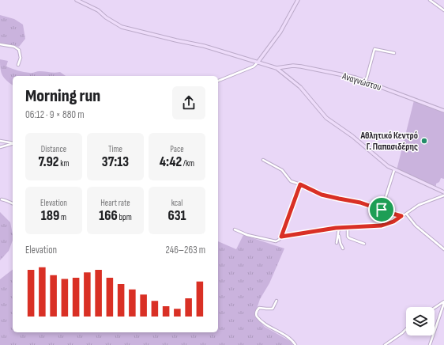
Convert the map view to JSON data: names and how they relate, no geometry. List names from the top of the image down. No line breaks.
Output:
{"streets":{"street":["Αναγνώστου"]},"places":["Αθλητικό Κεντρό Γ. Παπασιδέρης"],"page":{"heading":["Morning run","06:12 · 9 × 880 m"],"stats":[["Distance","7.92 km"],["Time","37:13"],["Pace","4:42 /km"],["Elevation","189 m"],["Heart rate","166 bpm"],["kcal","631"]],"chart":["Elevation","246–263 m"]}}
